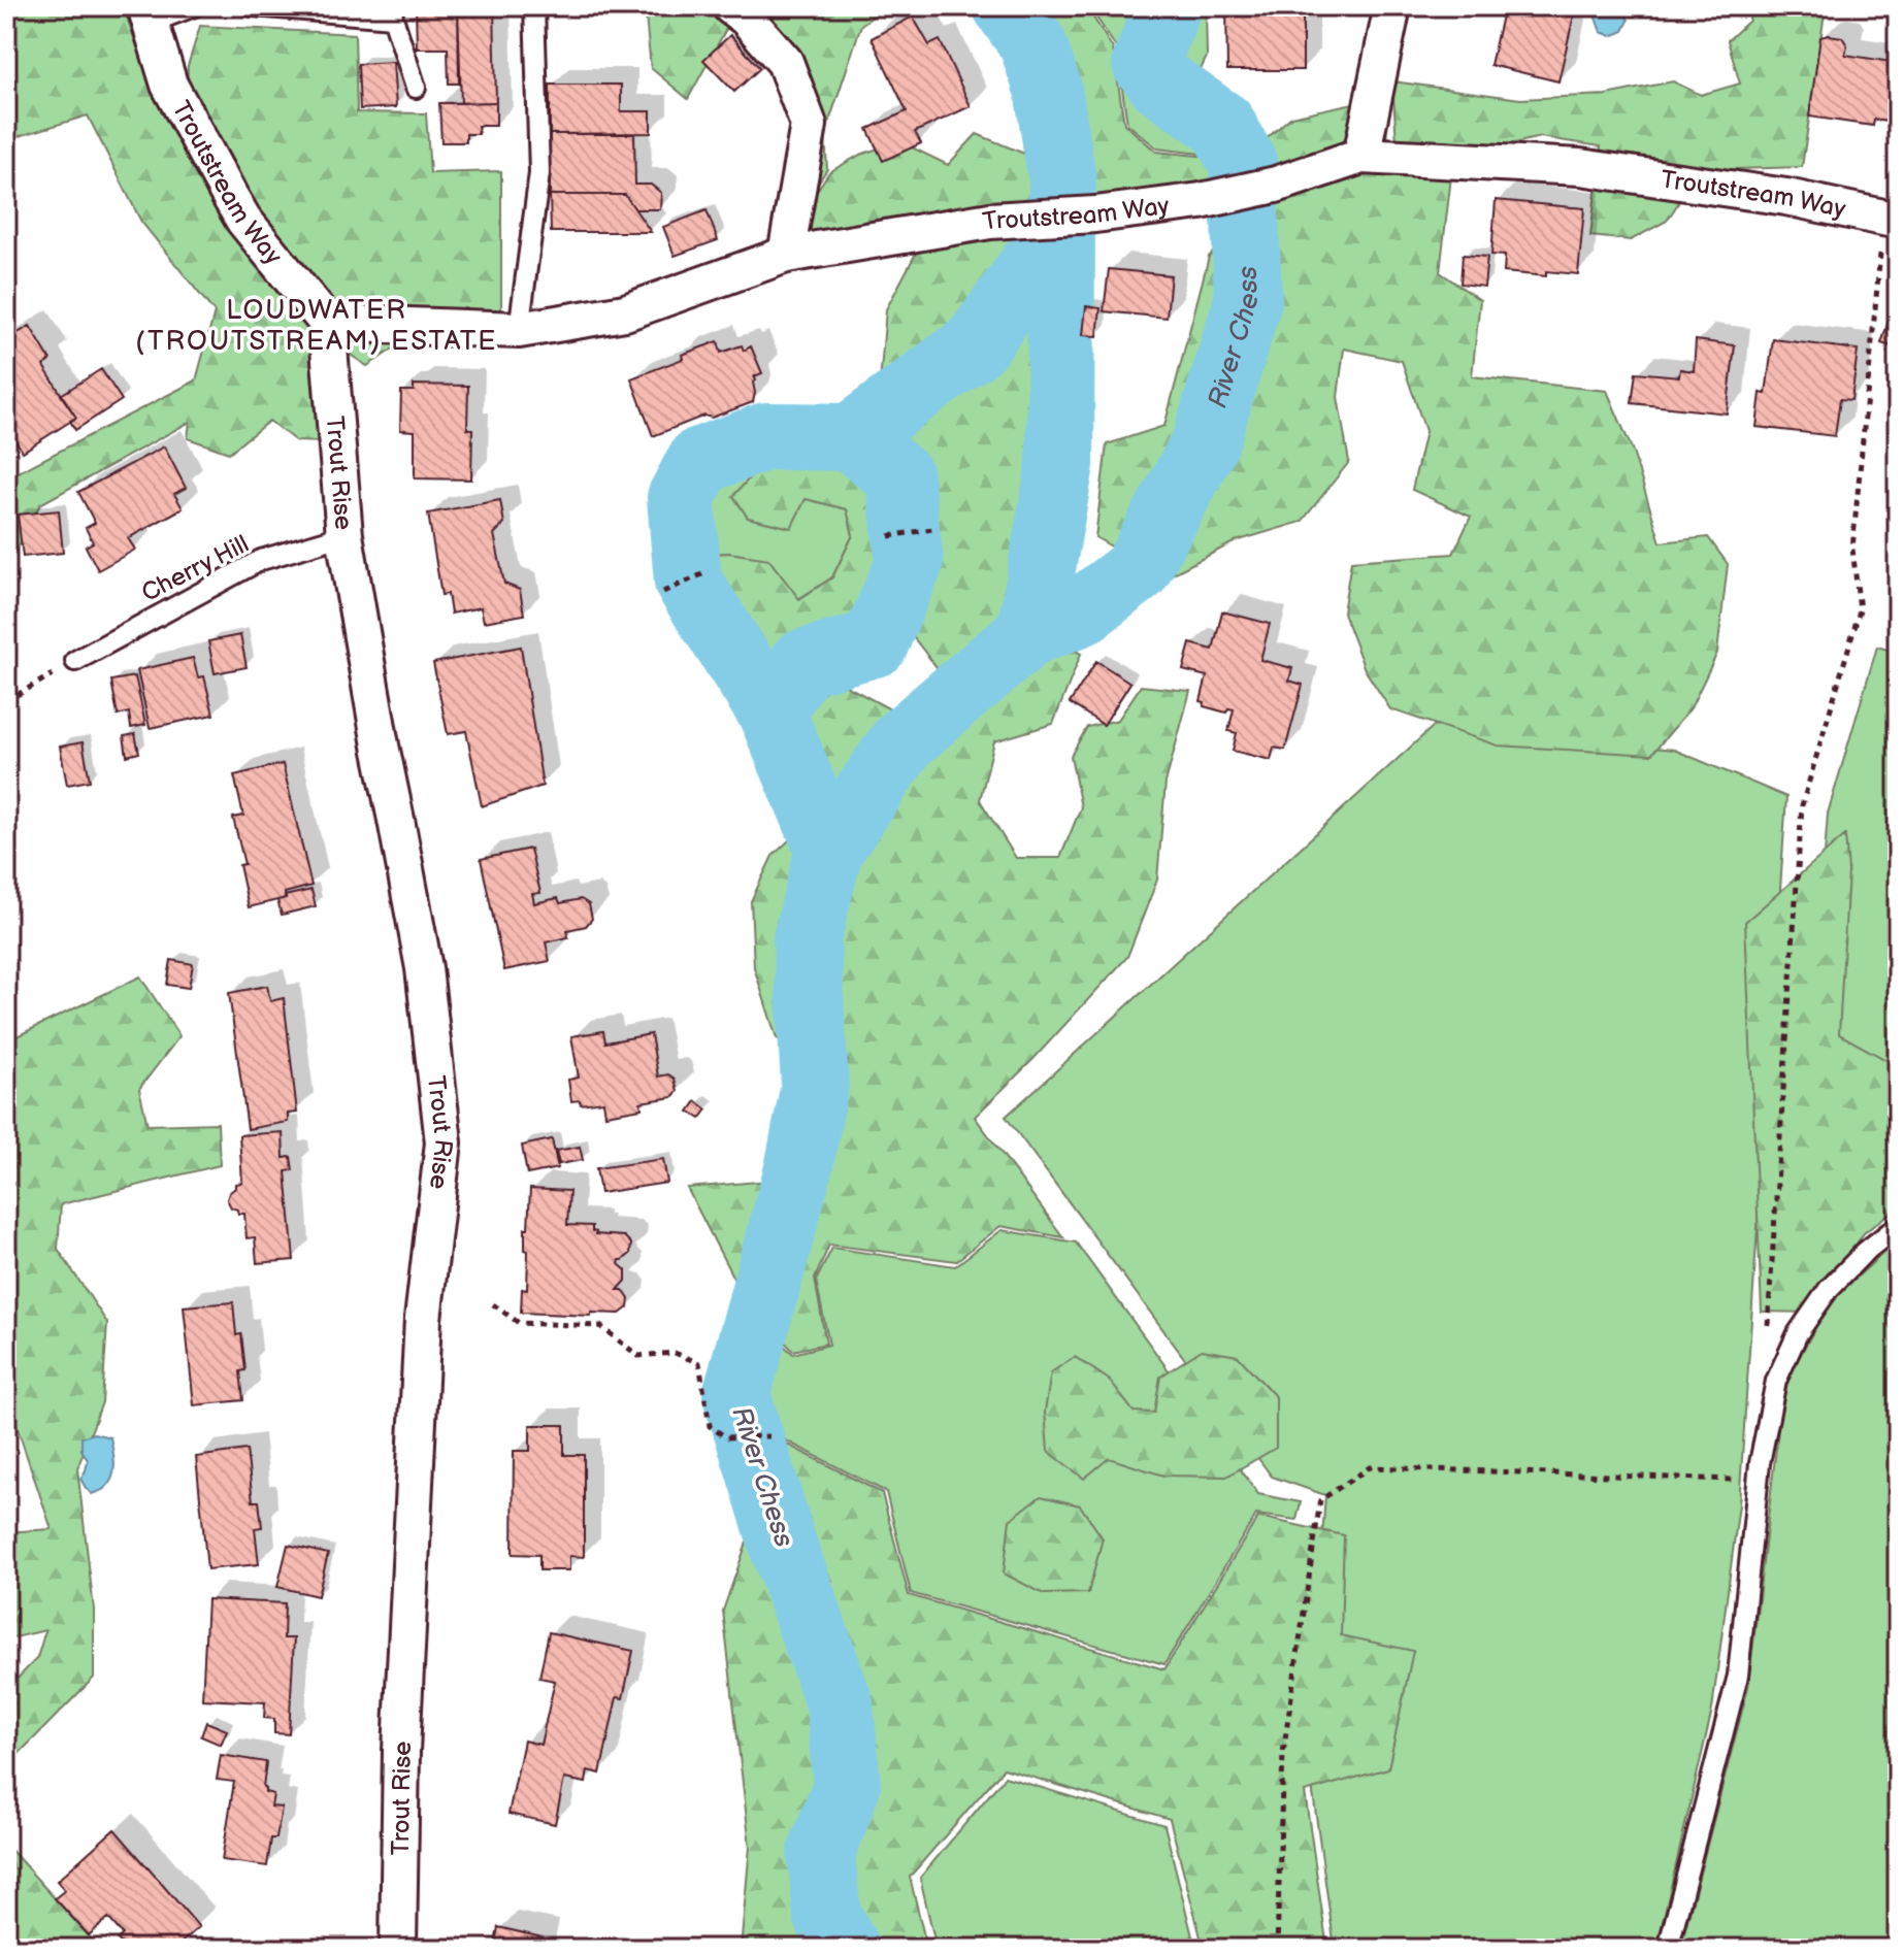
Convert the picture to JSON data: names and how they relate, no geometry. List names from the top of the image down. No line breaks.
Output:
{"streets":{"street":["Troutstream Way","Trout Rise"],"lane":["Cherry Hill"]},"crossings":[["Troutstream Way","Trout Rise"],["Trout Rise","Cherry Hill"]],"districts":["LOUDWATER (TROUTSTREAM) ESTATE"],"water":["River Chess"]}
